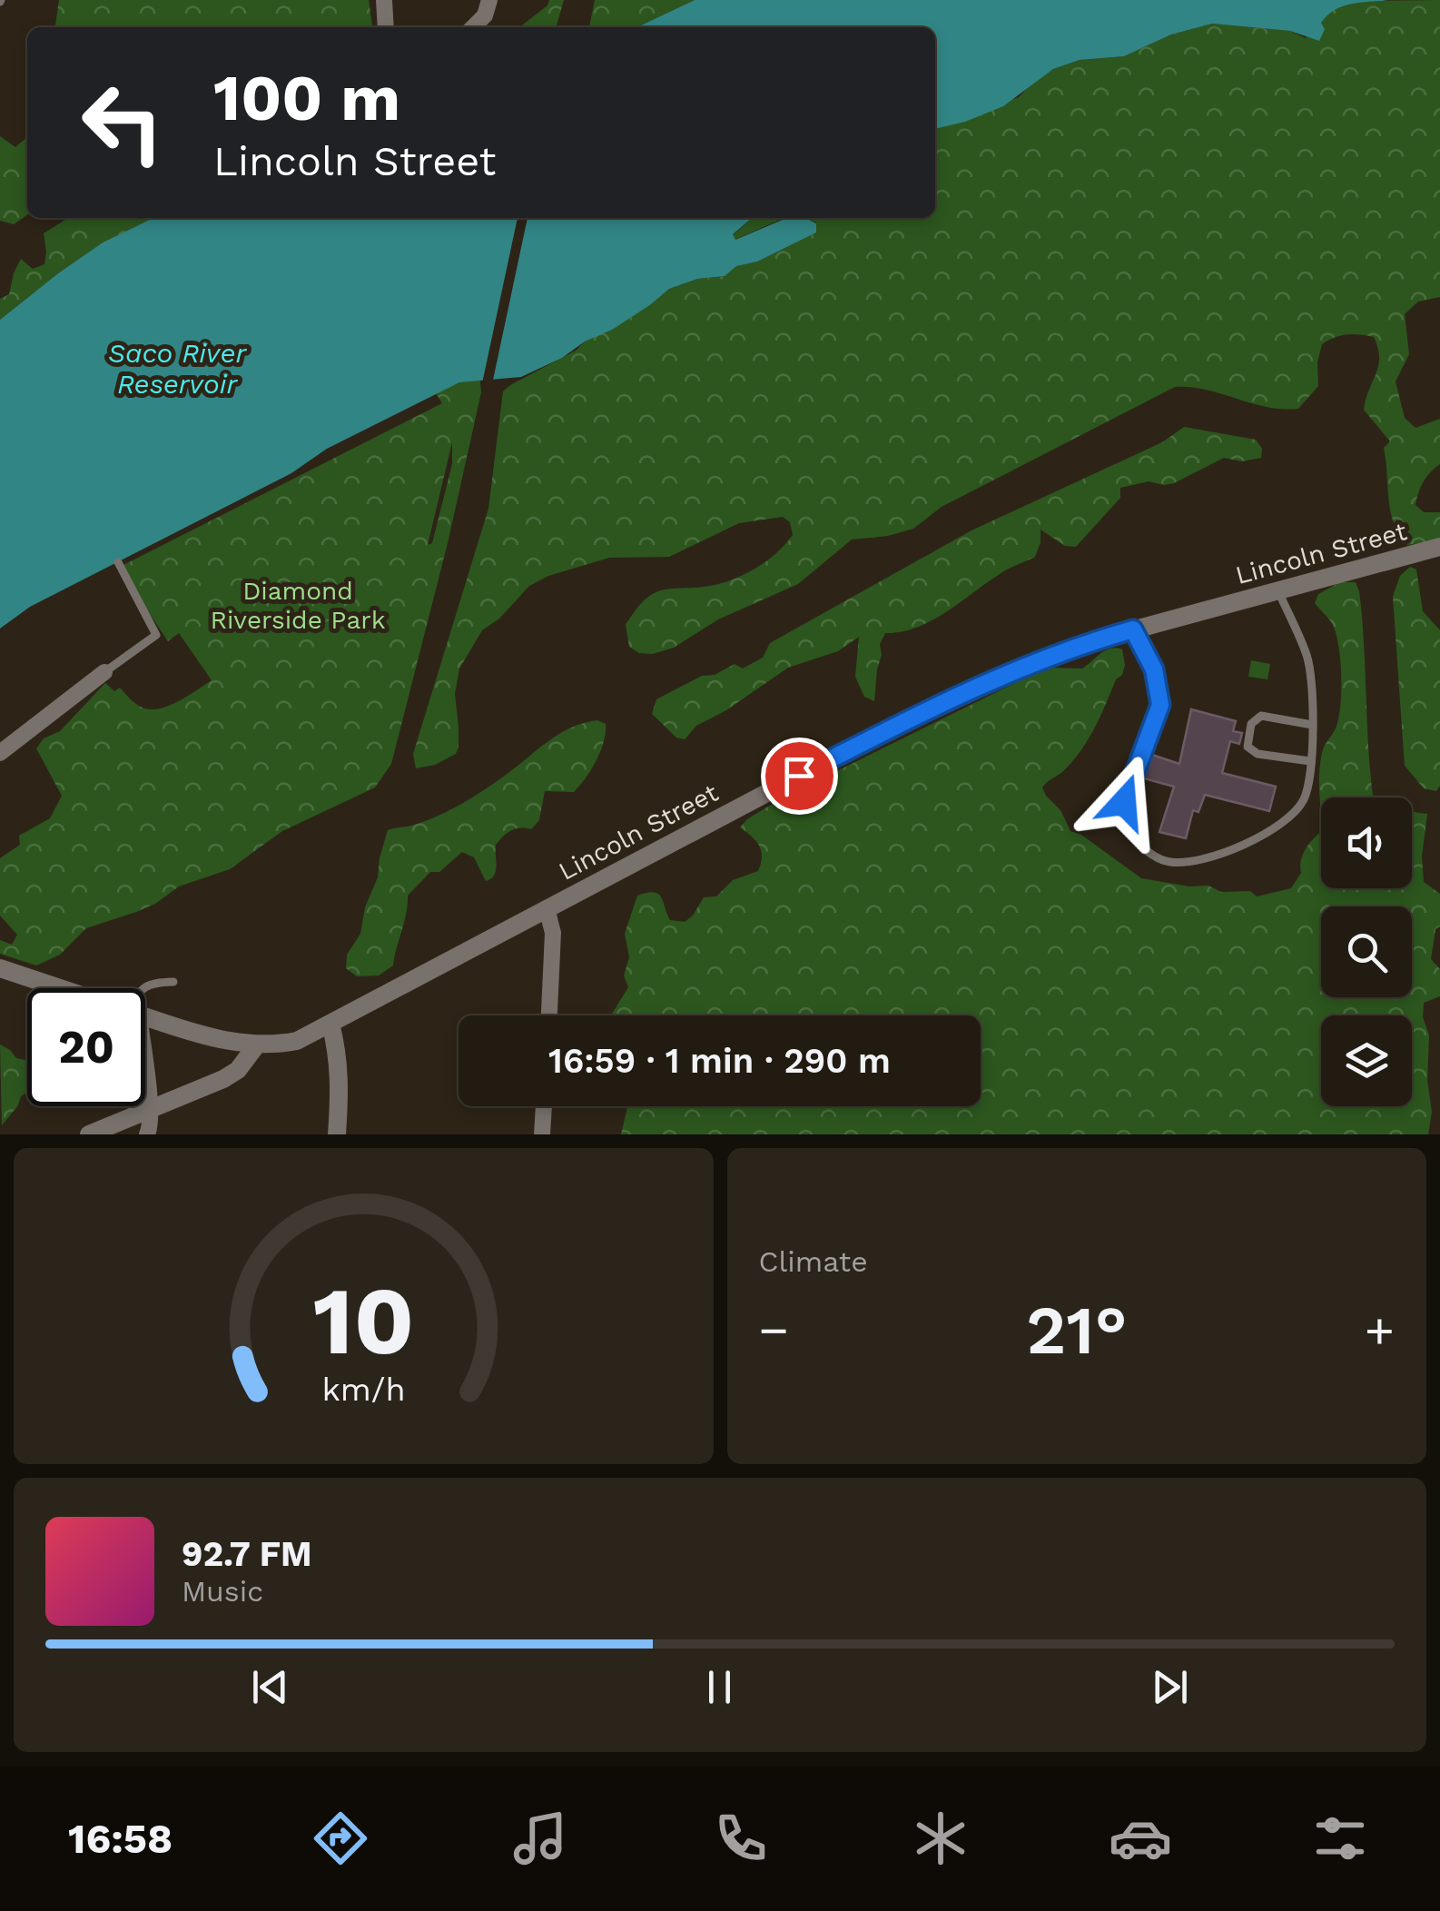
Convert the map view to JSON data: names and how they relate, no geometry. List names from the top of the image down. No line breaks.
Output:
{"streets":{"street":["Lincoln Street"]},"water":["Saco River Reservoir"],"parks":["Diamond Riverside Park"],"page":{"turn":["100 m","Lincoln Street"],"limit":"20","trip":"16:59 · 1 min · 290 m","tile":"Climate","heat":["−","21°","+"],"song":["92.7 FM","Music"],"tabs":"16:58","gauge":["10","km/h"]}}
